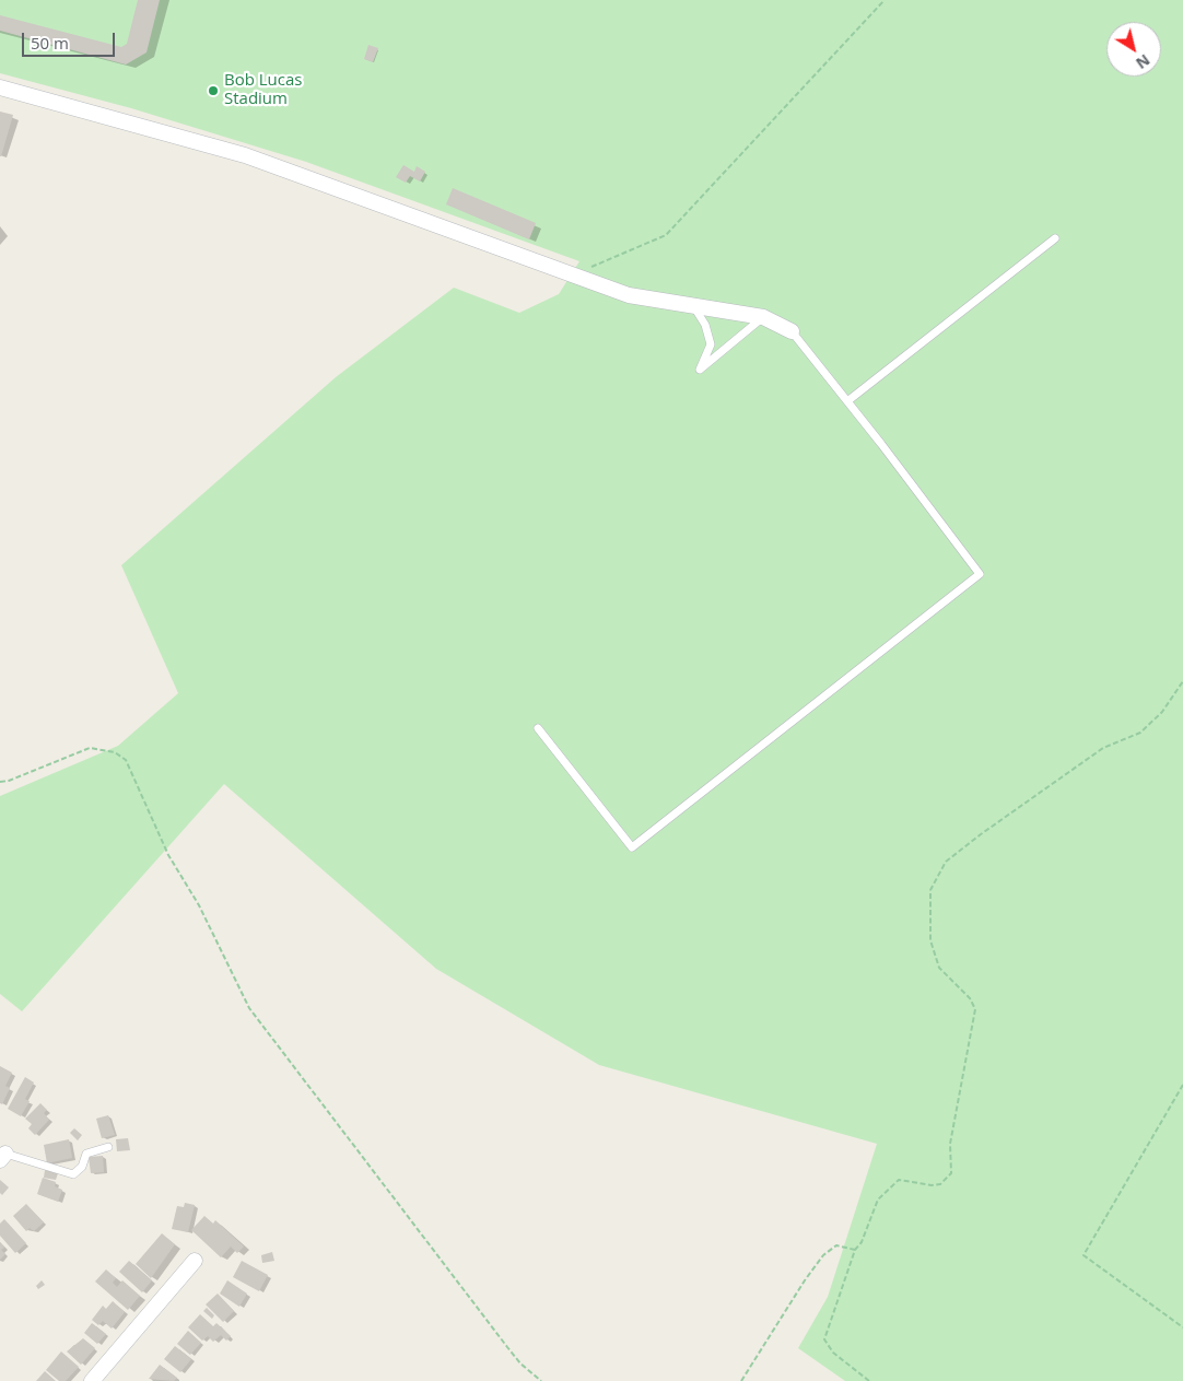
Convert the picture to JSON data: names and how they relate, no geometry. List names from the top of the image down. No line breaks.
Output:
{"places":["Bob Lucas Stadium"],"scale_bar":"50 m","north":"bottom right"}
